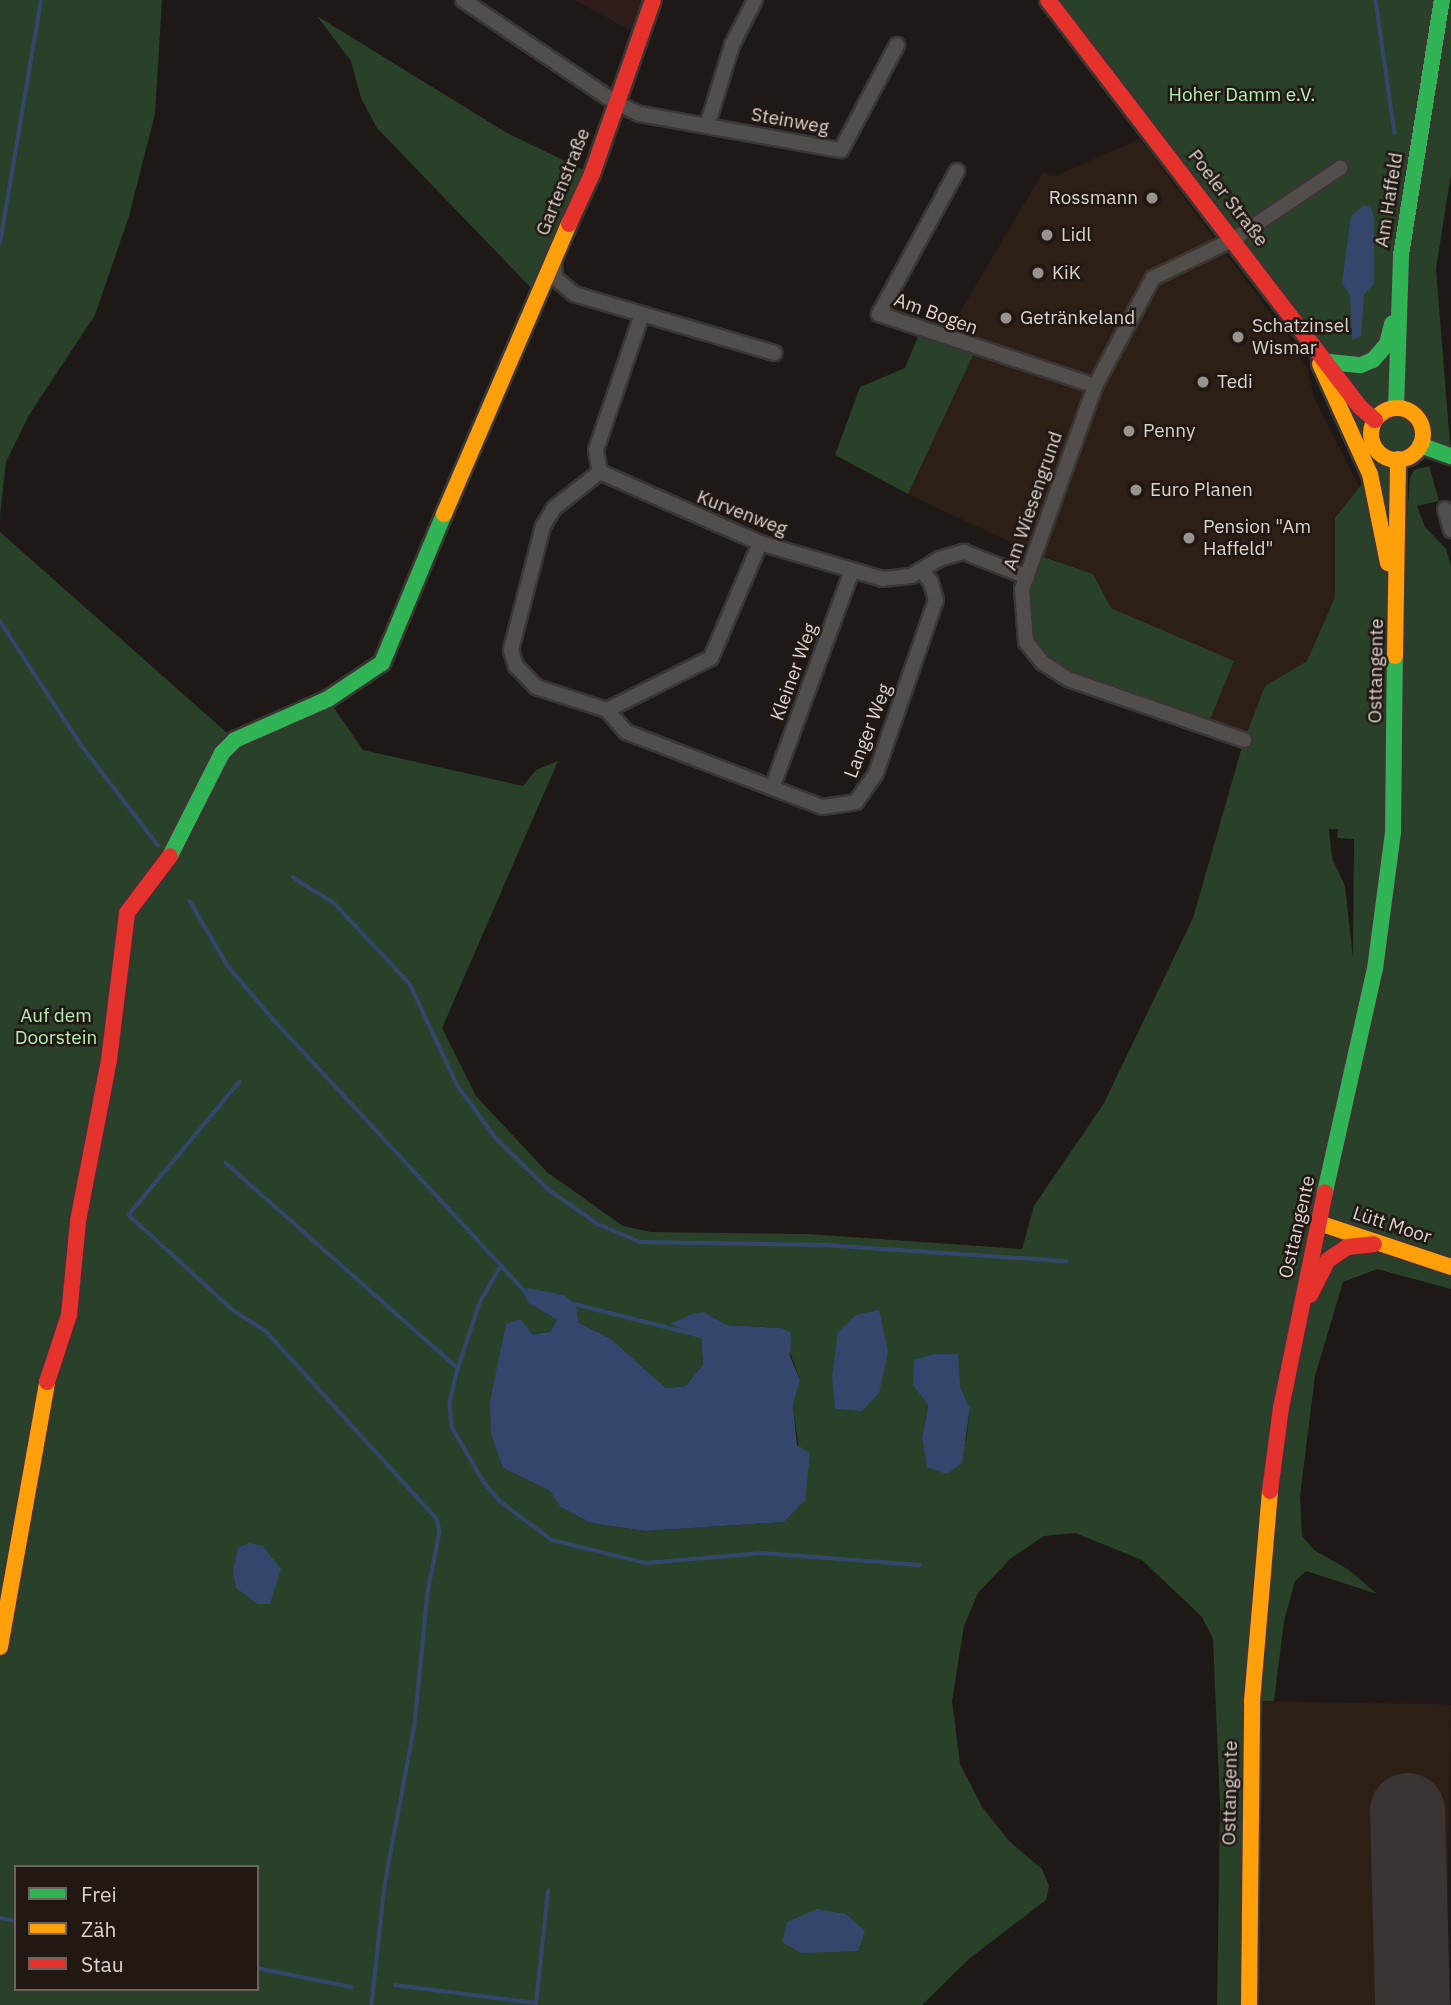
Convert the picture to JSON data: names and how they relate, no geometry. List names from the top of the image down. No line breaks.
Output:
{"streets":{"main road":["Gartenstraße","Poeler Straße","Am Haffeld","Osttangente","Lütt Moor"],"street":["Steinweg","Am Bogen","Am Wiesengrund","Kurvenweg","Kleiner Weg","Langer Weg"]},"crossings":[["Steinweg","Gartenstraße"],["Poeler Straße","Am Haffeld"],["Poeler Straße","Am Wiesengrund"],["Poeler Straße","Osttangente"],["Am Haffeld","Osttangente"],["Am Bogen","Am Wiesengrund"],["Am Wiesengrund","Kurvenweg"],["Kurvenweg","Kleiner Weg"],["Kurvenweg","Langer Weg"],["Osttangente","Lütt Moor"],["Kleiner Weg","Langer Weg"]],"parks":["Hoher Damm e.V.","Auf dem Doorstein"],"places":["Rossmann","Lidl","KiK","Getränkeland","Schatzinsel Wismar","Tedi","Penny","Euro Planen","Pension \"Am Haffeld\""],"legend":["Frei","Zäh","Stau"]}
